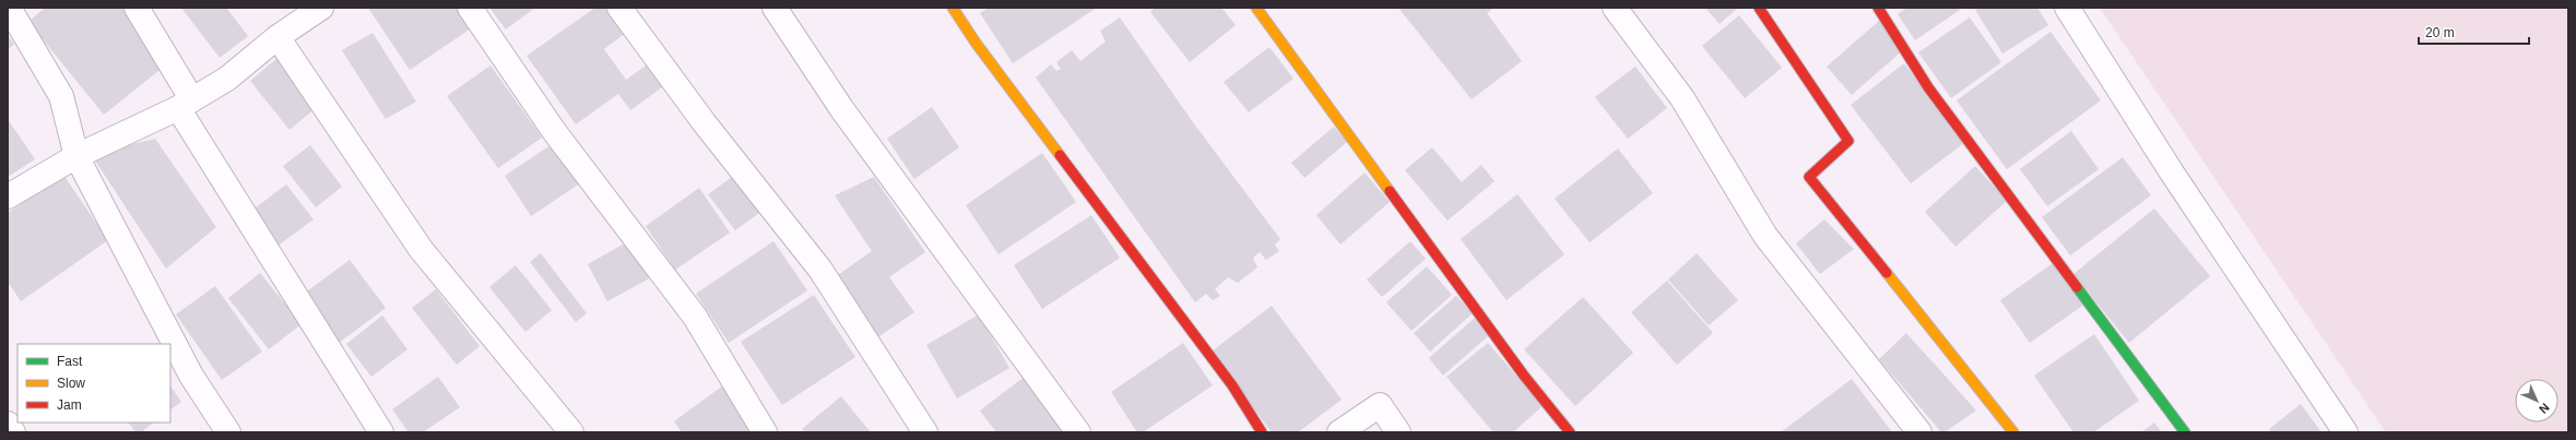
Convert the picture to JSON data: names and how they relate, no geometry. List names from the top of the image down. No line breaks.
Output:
{"legend":["Fast","Slow","Jam"],"scale_bar":"20 m","north":"bottom right"}
